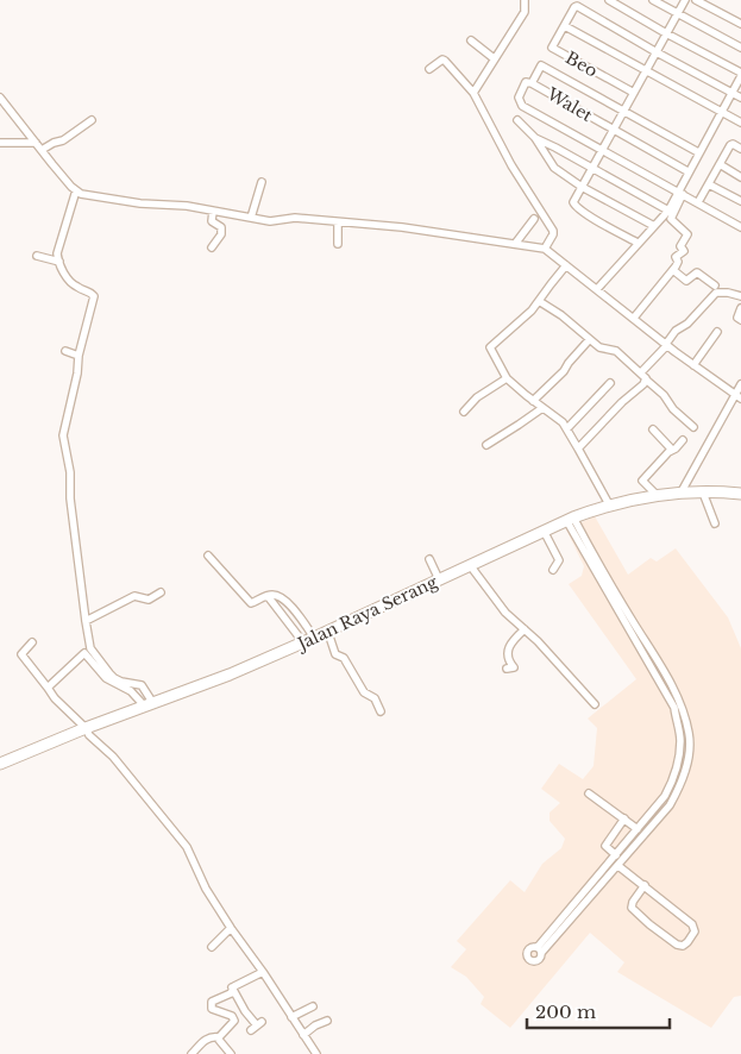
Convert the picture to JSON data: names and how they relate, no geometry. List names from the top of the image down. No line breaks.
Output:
{"streets":{"highway":["Jalan Raya Serang"],"street":["Beo","Walet"]},"scale_bar":"200 m"}
